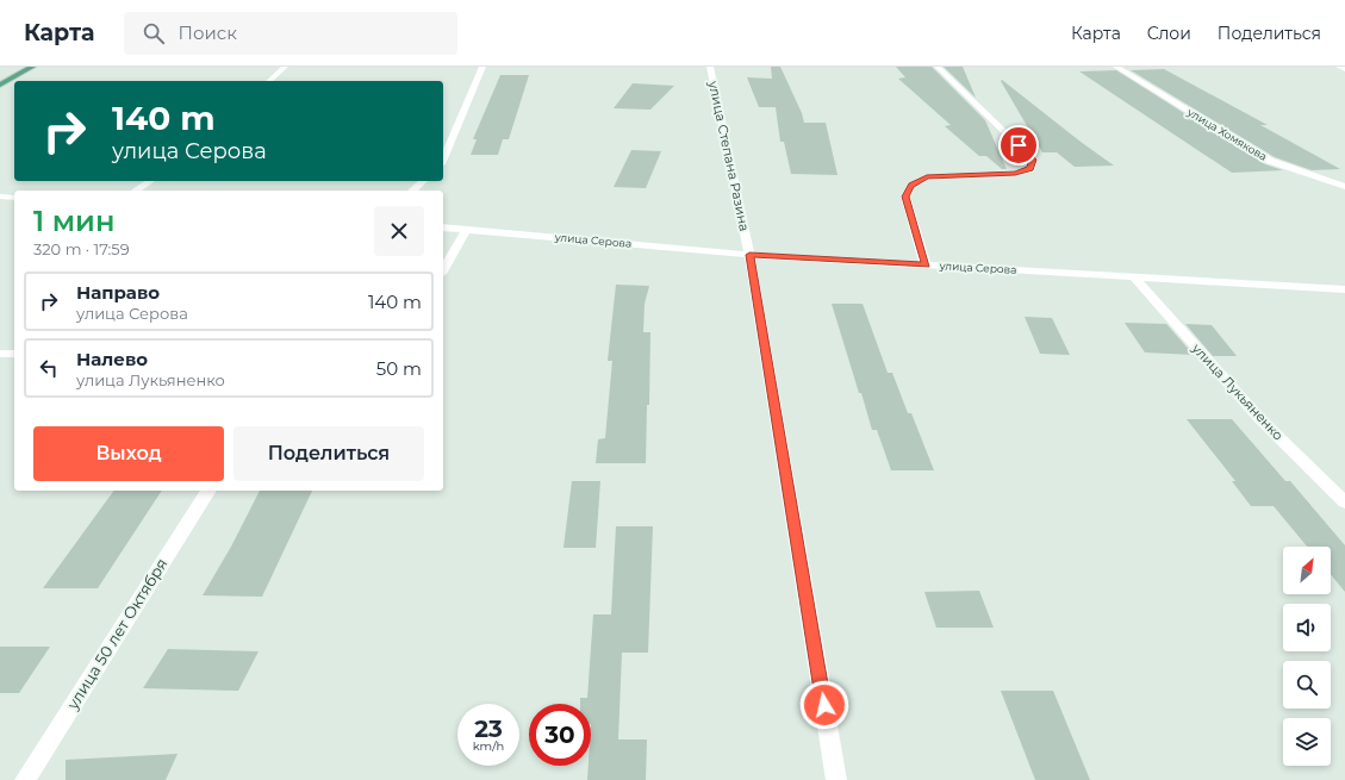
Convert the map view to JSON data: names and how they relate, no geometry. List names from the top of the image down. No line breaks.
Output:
{"streets":{"street":["улица Хомякова","улица Степана Разина","улица Серова","улица Лукьяненко","улица 50 лет Октября"]},"crossings":[["улица Степана Разина","улица Серова"],["улица Серова","улица Лукьяненко"]],"north":"top right","page":{"header":"Карта","search":"Поиск","nav":["Карта","Слои","Поделиться"],"turn":["140 m","улица Серова"],"heading":["1 мин","320 m · 17:59"],"list":[{"name":"Направо","note":"улица Серова","value":"140 m"},{"name":"Налево","note":"улица Лукьяненко","value":"50 m"}],"buttons":["Выход","Поделиться"],"speed":"23 km/h","limit":"30"}}
